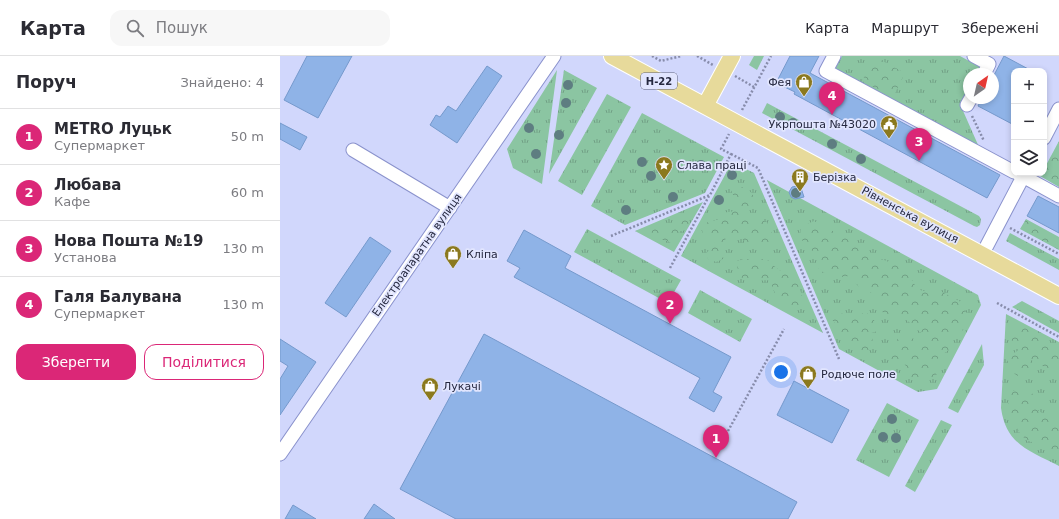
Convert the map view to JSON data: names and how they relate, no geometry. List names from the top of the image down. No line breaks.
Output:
{"streets":{"main road":["Н-22","Рівненська вулиця"],"street":["Електроапаратна вулиця"]},"places":{"shop":["Фея","Кліпа","Родюче поле","Лукачі"],"public building":["Укрпошта №43020"],"place":["Слава праці"],"building":["Берізка"]},"north":"top right","page":{"header":"Карта","search":"Пошук","nav":["Карта","Маршрут","Збережені"],"heading":["Поруч","Знайдено: 4"],"map_buttons":["+","−"],"pins":["4","3","2","1"],"list":[{"mark":"1","name":"METRO Луцьк","note":"Супермаркет","value":"50 m"},{"mark":"2","name":"Любава","note":"Кафе","value":"60 m"},{"mark":"3","name":"Нова Пошта №19","note":"Установа","value":"130 m"},{"mark":"4","name":"Галя Балувана","note":"Супермаркет","value":"130 m"}],"buttons":["Зберегти","Поділитися"]}}
